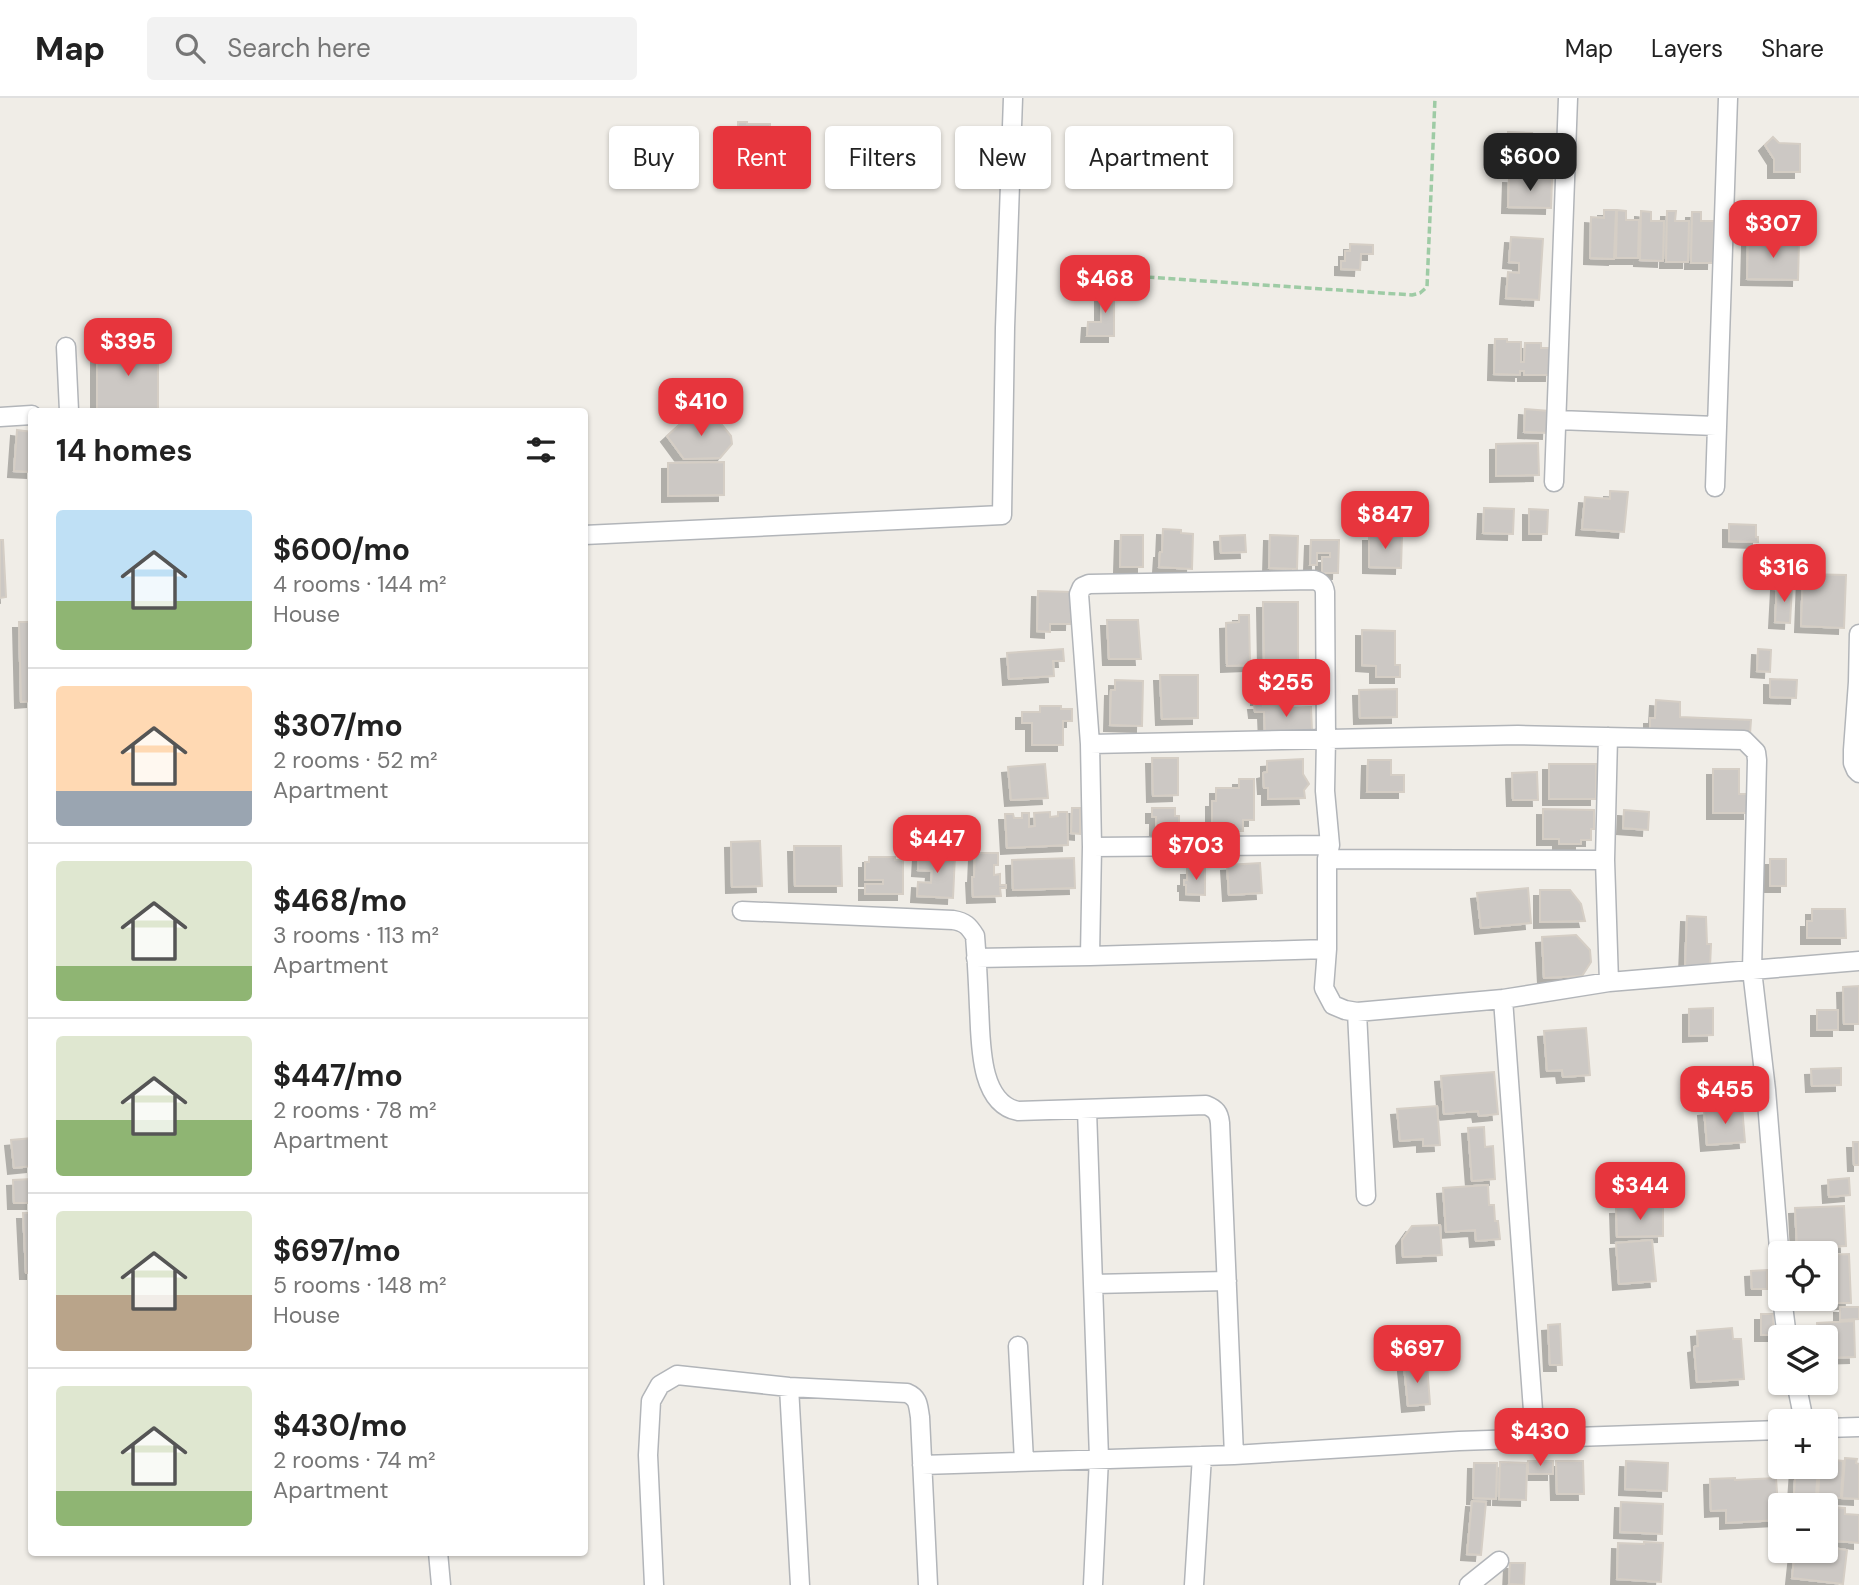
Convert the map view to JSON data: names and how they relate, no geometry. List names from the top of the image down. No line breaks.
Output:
{"page":{"header":"Map","search":"Search here","nav":["Map","Layers","Share"],"chip":["Buy","Rent","Filters","New","Apartment"],"price":["$600","$307","$468","$395","$410","$847","$316","$255","$447","$703","$455","$344","$697","$430"],"heading":"14 homes","list":[{"name":"$600/mo","note":"4 rooms · 144 m² · House"},{"name":"$307/mo","note":"2 rooms · 52 m² · Apartment"},{"name":"$468/mo","note":"3 rooms · 113 m² · Apartment"},{"name":"$447/mo","note":"2 rooms · 78 m² · Apartment"},{"name":"$697/mo","note":"5 rooms · 148 m² · House"},{"name":"$430/mo","note":"2 rooms · 74 m² · Apartment"}],"map_buttons":["+","−"]}}
